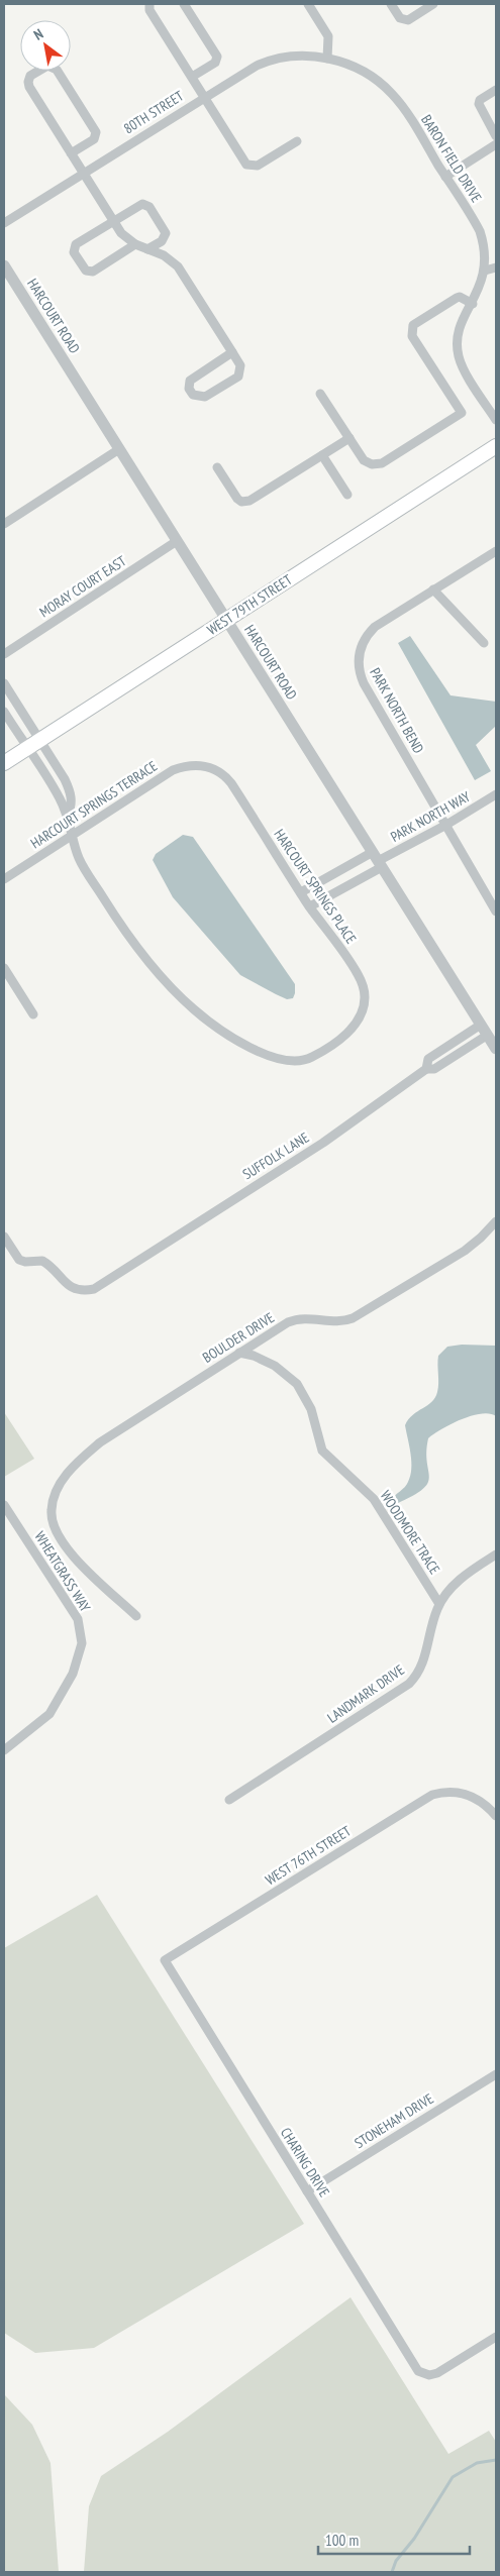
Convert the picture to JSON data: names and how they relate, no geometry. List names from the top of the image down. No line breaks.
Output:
{"streets":{"main road":["WEST 79TH STREET"],"street":["80TH STREET","BARON FIELD DRIVE","HARCOURT ROAD","MORAY COURT EAST","PARK NORTH BEND","HARCOURT SPRINGS TERRACE","PARK NORTH WAY","HARCOURT SPRINGS PLACE","SUFFOLK LANE","BOULDER DRIVE","WOODMORE TRACE","WHEATGRASS WAY","LANDMARK DRIVE","WEST 76TH STREET","STONEHAM DRIVE","CHARING DRIVE"]},"crossings":[["80TH STREET","BARON FIELD DRIVE"],["HARCOURT ROAD","MORAY COURT EAST"],["HARCOURT ROAD","WEST 79TH STREET"],["HARCOURT ROAD","PARK NORTH WAY"],["HARCOURT ROAD","SUFFOLK LANE"],["PARK NORTH BEND","PARK NORTH WAY"],["HARCOURT SPRINGS TERRACE","HARCOURT SPRINGS PLACE"],["BOULDER DRIVE","WOODMORE TRACE"],["WOODMORE TRACE","LANDMARK DRIVE"],["WEST 76TH STREET","CHARING DRIVE"],["STONEHAM DRIVE","CHARING DRIVE"]],"scale_bar":"100 m","north":"top left"}
